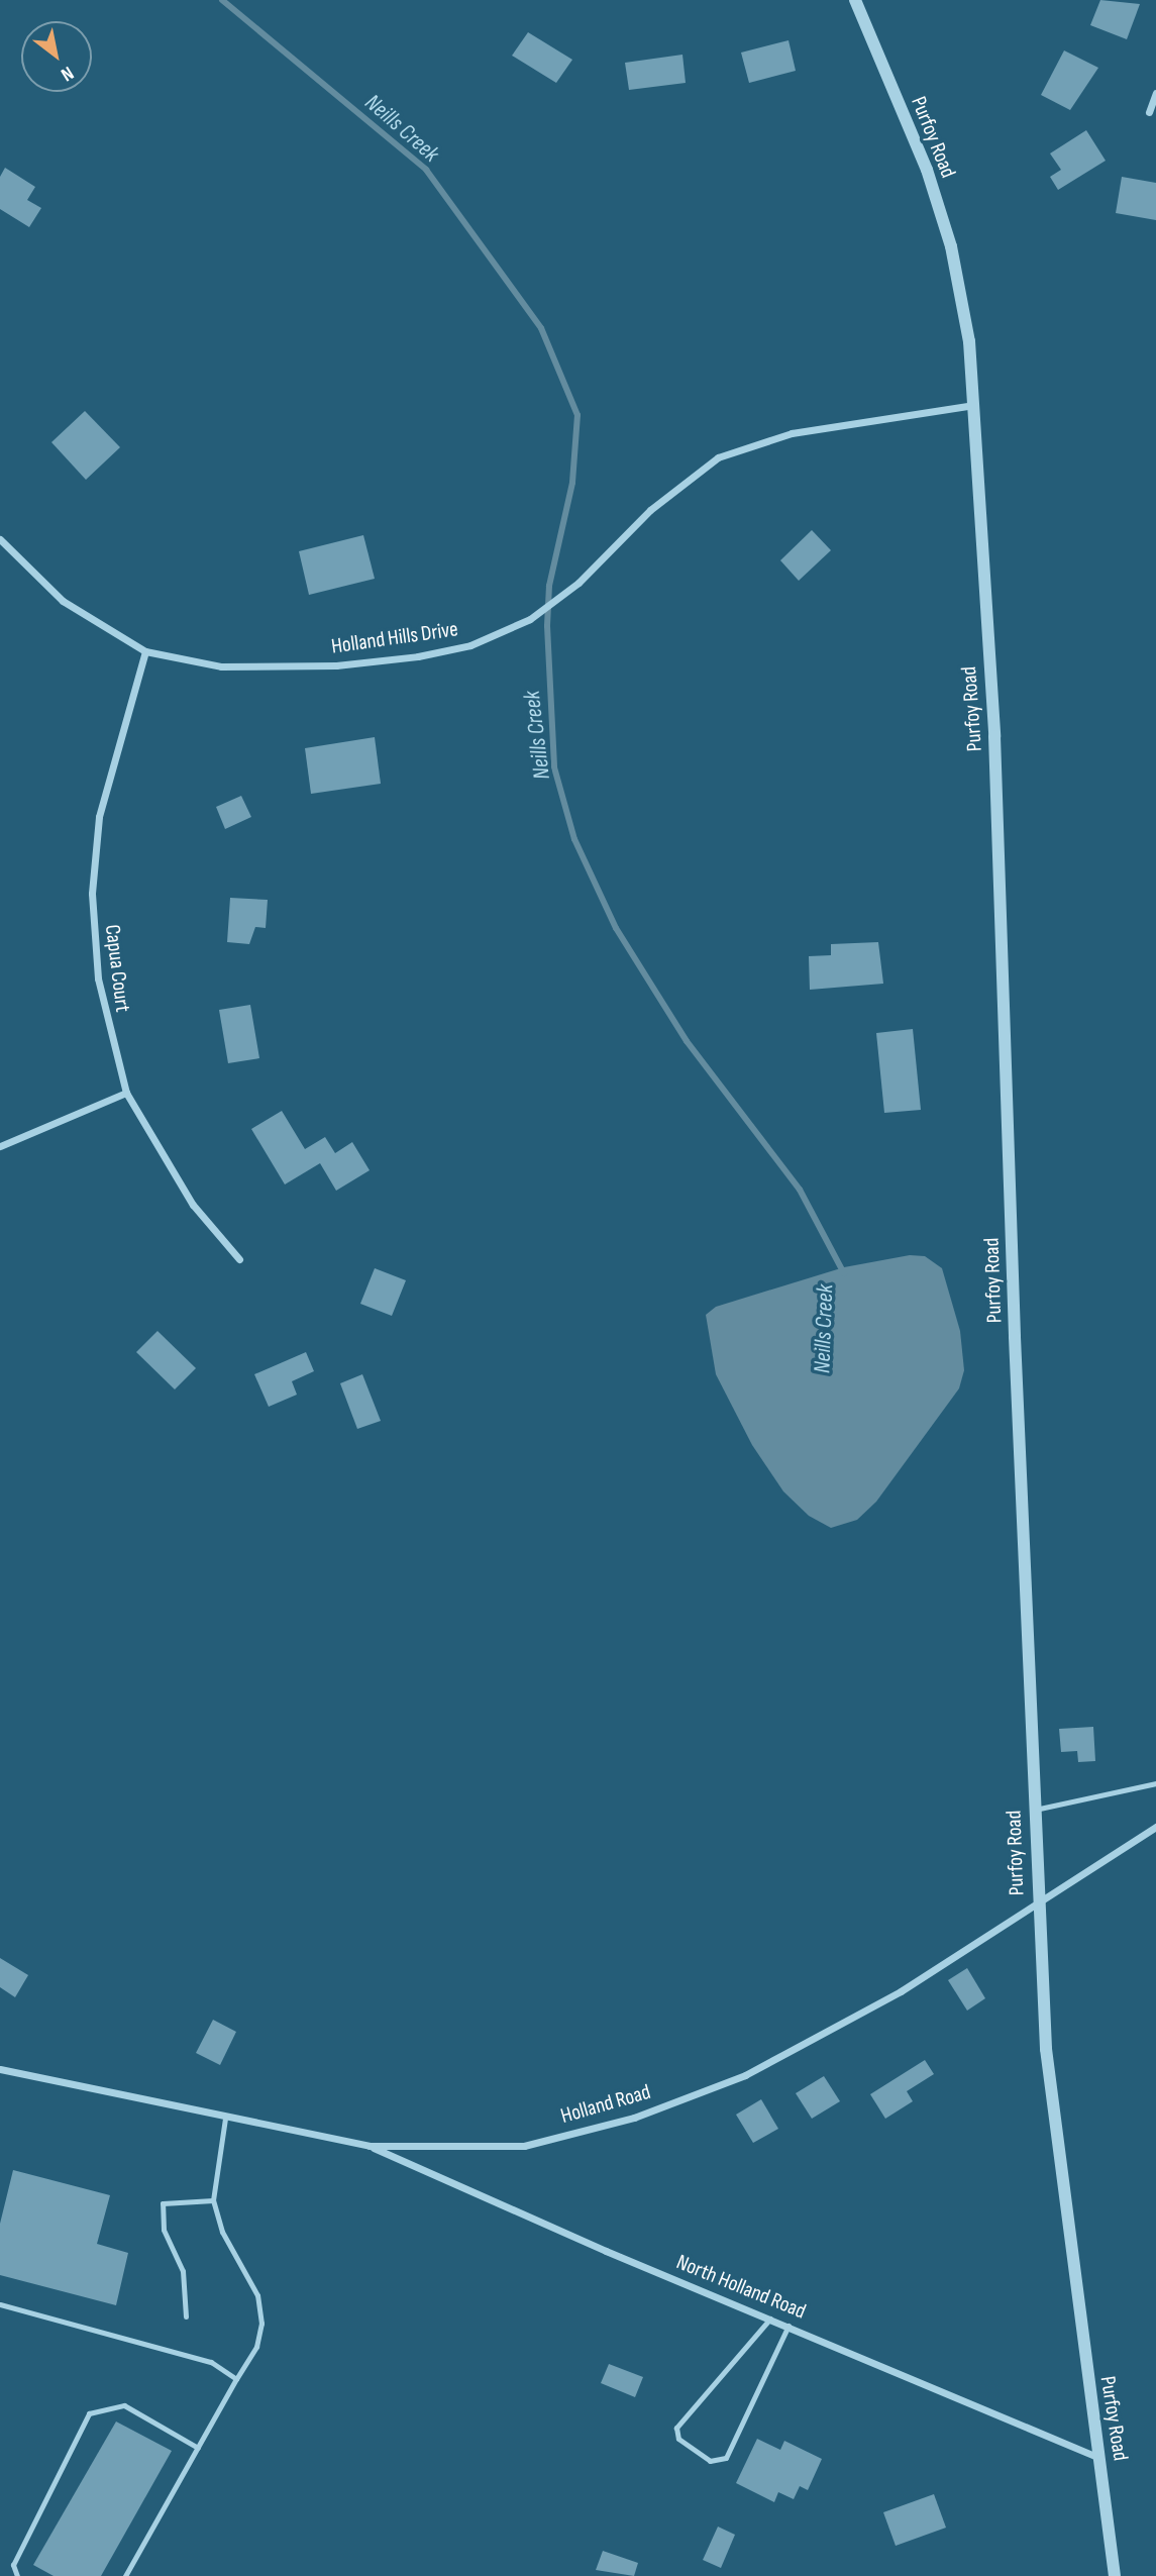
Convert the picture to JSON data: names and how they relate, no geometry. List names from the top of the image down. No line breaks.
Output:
{"streets":{"street":["Purfoy Road","Holland Hills Drive","Capua Court","Holland Road","North Holland Road"]},"crossings":[["Purfoy Road","Holland Hills Drive"],["Purfoy Road","Holland Road"],["Purfoy Road","North Holland Road"],["Holland Hills Drive","Capua Court"],["Holland Road","North Holland Road"]],"water":["Neills Creek"],"north":"bottom right"}
